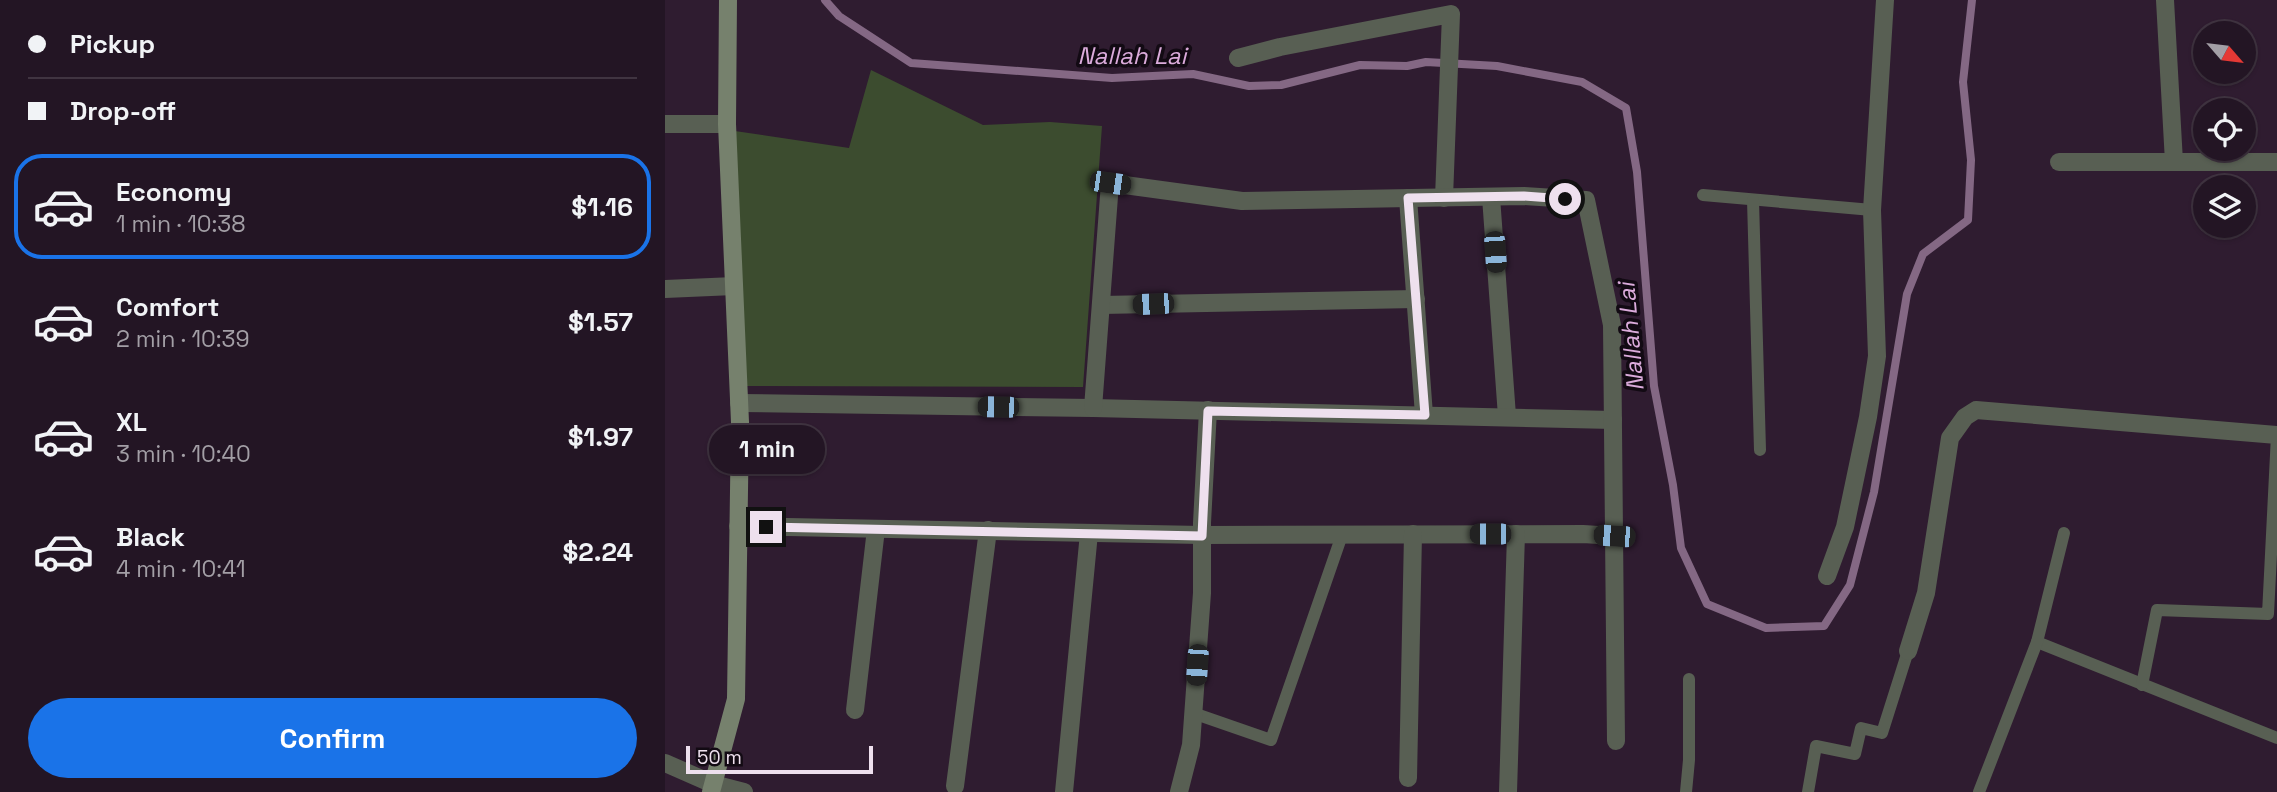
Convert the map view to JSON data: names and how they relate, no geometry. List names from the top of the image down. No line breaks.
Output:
{"water":["Nallah Lai"],"scale_bar":"50 m","north":"bottom right","page":{"banner":["Pickup","Drop-off"],"list":[{"name":"Economy","note":"1 min · 10:38","value":"$1.16"},{"name":"Comfort","note":"2 min · 10:39","value":"$1.57"},{"name":"XL","note":"3 min · 10:40","value":"$1.97"},{"name":"Black","note":"4 min · 10:41","value":"$2.24"}],"bubble":"1 min","buttons":"Confirm","scale":"50 m"}}
